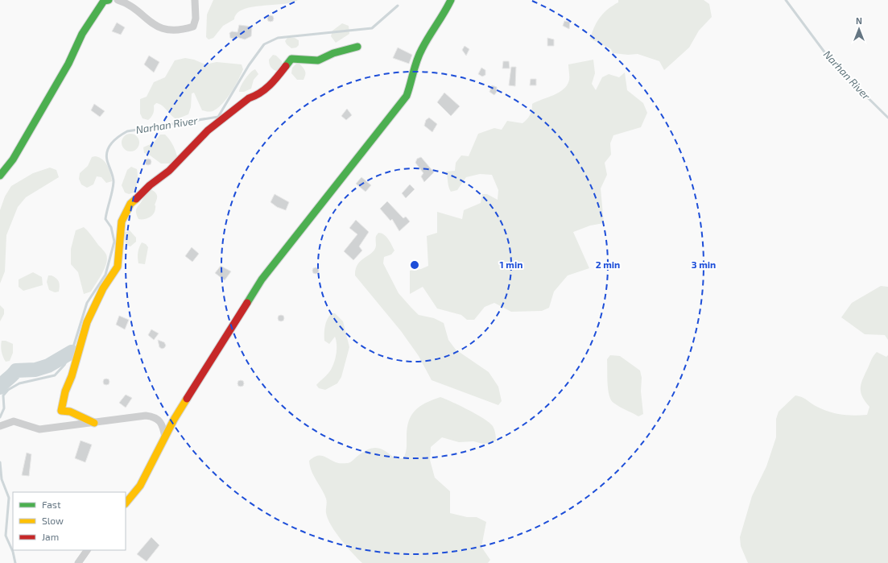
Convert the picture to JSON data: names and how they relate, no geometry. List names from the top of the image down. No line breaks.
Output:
{"water":["Narhan River"],"legend":["Fast","Slow","Jam"],"north":"top","rings":["1 min","2 min","3 min"]}
